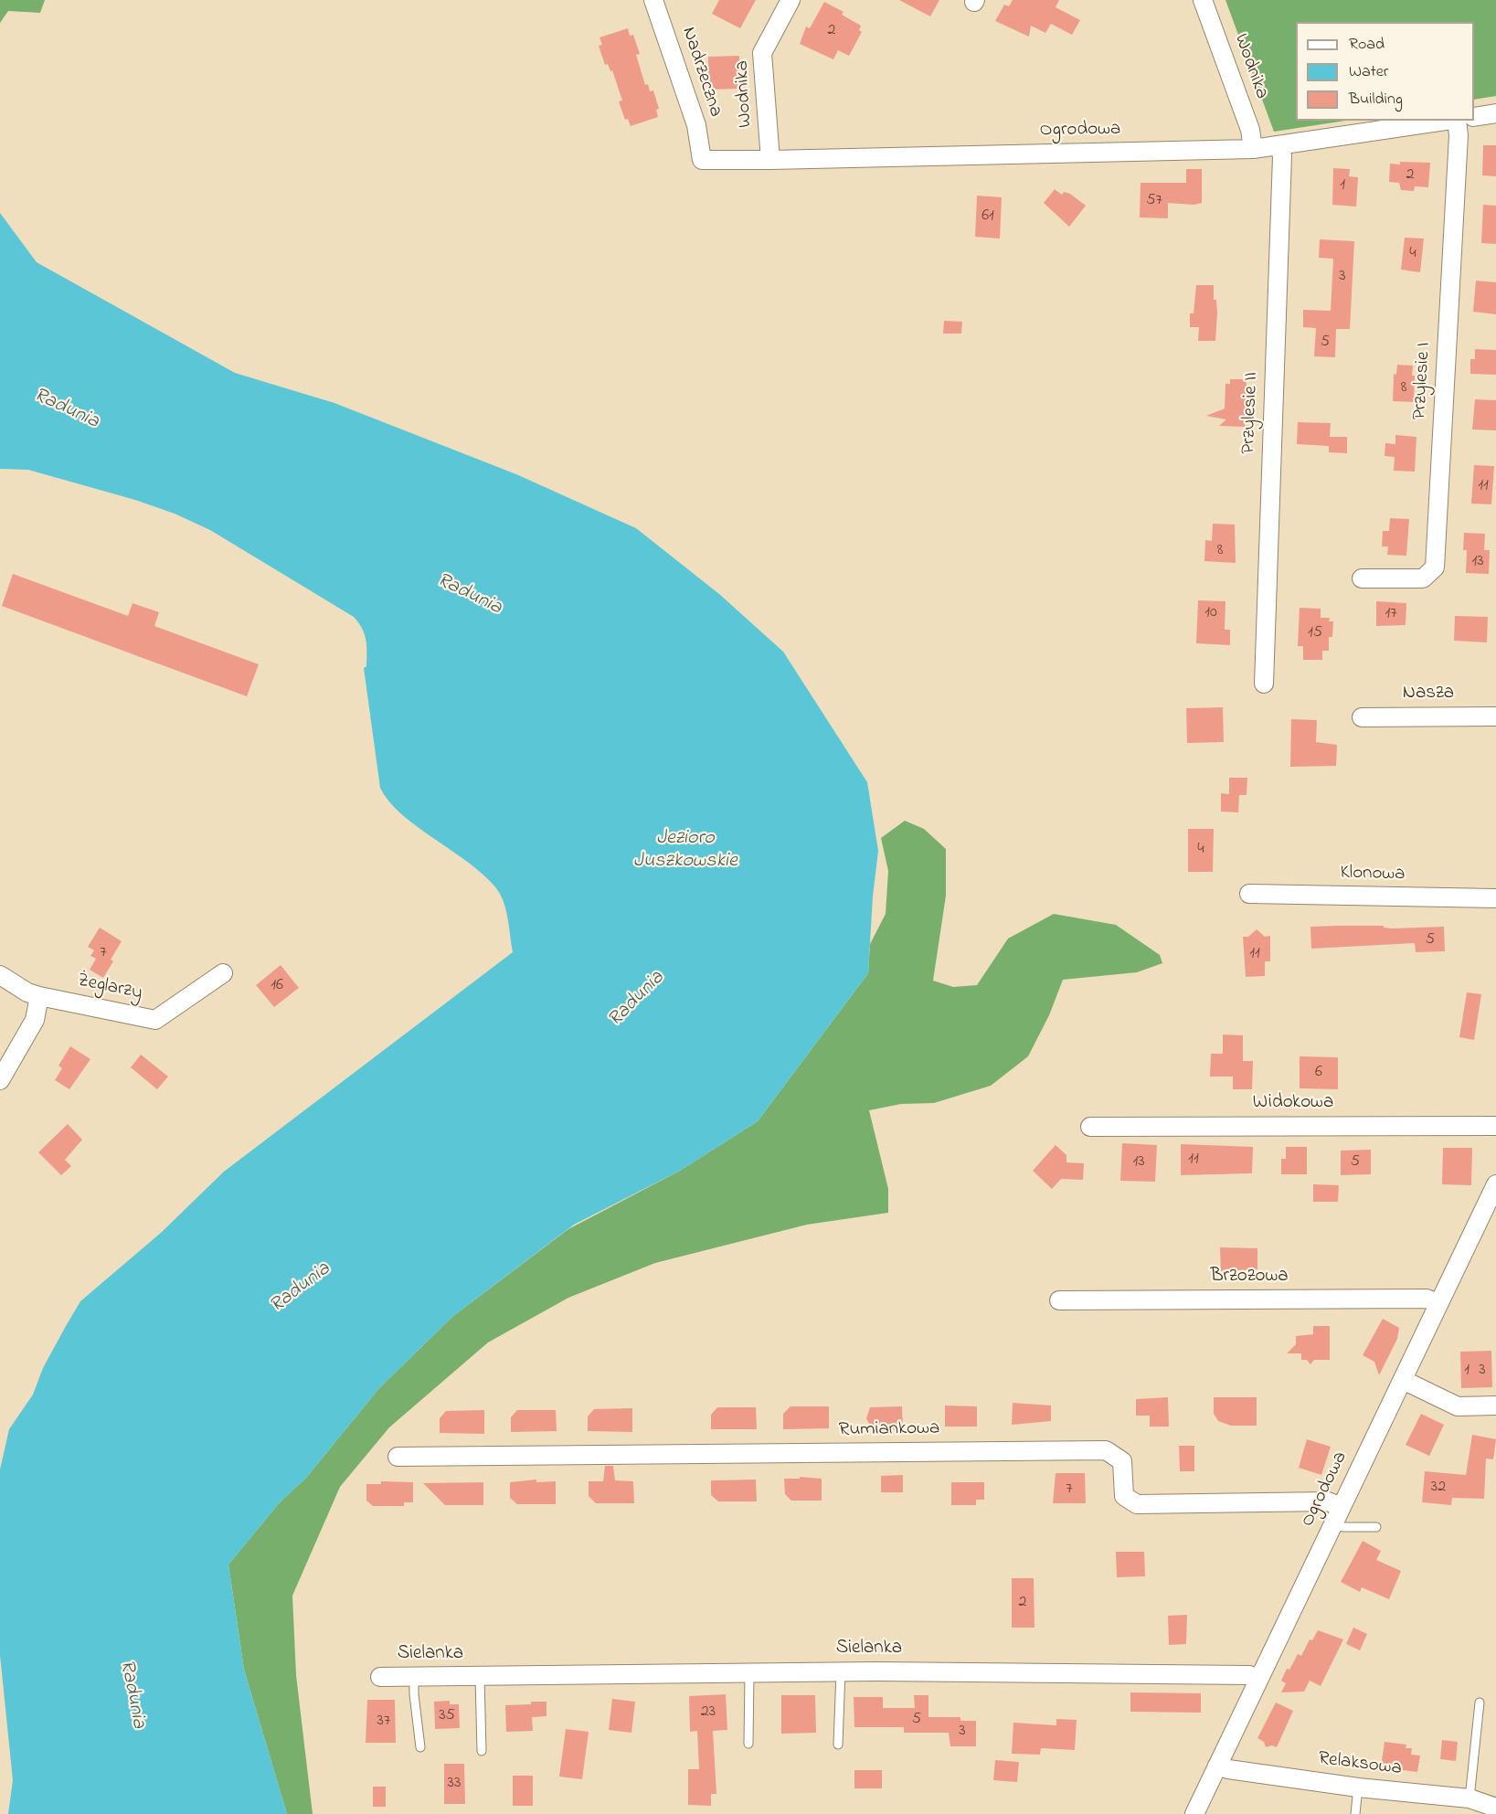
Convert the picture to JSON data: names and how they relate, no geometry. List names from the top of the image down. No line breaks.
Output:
{"streets":{"street":["Wodnika","Nadrzeczna","Ogrodowa","Przylesie I","Przylesie II","Nasza","Klonowa","Żeglarzy","Widokowa","Brzozowa","Rumiankowa","Sielanka","Relaksowa"]},"crossings":[["Wodnika","Ogrodowa"],["Nadrzeczna","Ogrodowa"],["Ogrodowa","Przylesie II"],["Ogrodowa","Brzozowa"],["Ogrodowa","Rumiankowa"],["Ogrodowa","Sielanka"],["Ogrodowa","Relaksowa"]],"water":["Radunia","Jezioro Juszkowskie"],"house_numbers":["2","2","1","57","61","4","3","5","8","11","8","13","10","17","15","4","5","7","11","16","6","11","13","5","1","3","32","7","2","23","35","5","37","3","33"],"legend":["Road","Water","Building"]}
